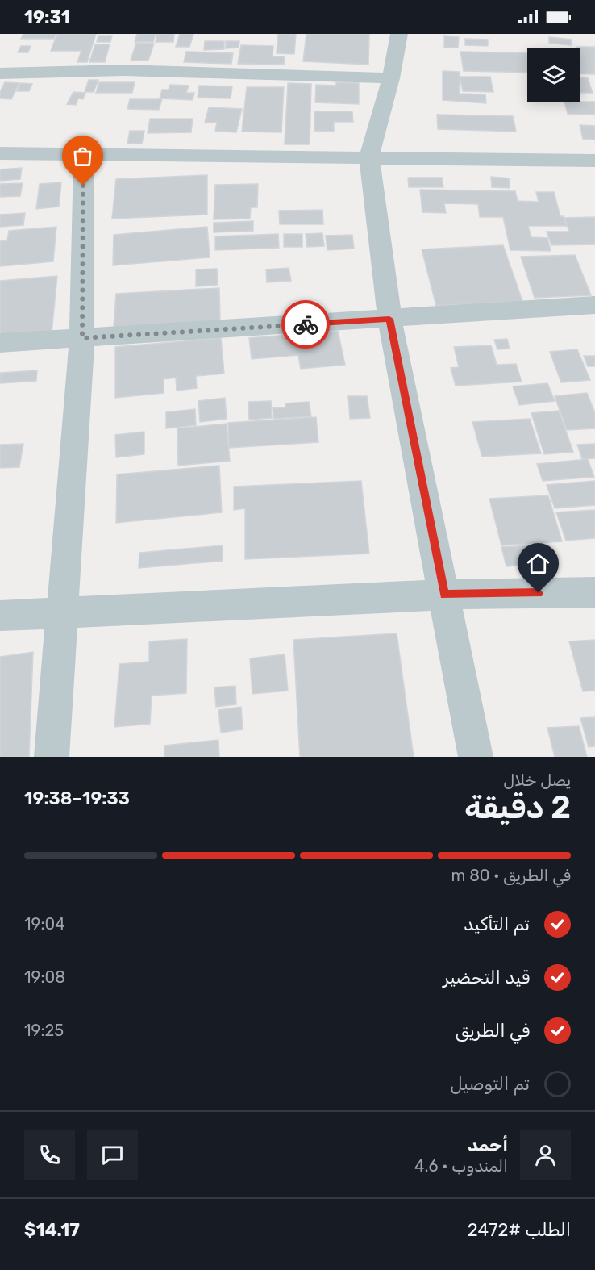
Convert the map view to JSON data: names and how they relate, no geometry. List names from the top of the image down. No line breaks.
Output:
{"page":{"status":"19:31","heading":["2 دقيقة","يصل خلال","19:33–19:38"],"panel":["أحمد","المندوب · 4.6","الطلب #2472","$14.17"],"bar":"في الطريق · 80 m","list":[["تم التأكيد","19:04"],["قيد التحضير","19:08"],["في الطريق","19:25"],"تم التوصيل"]}}
